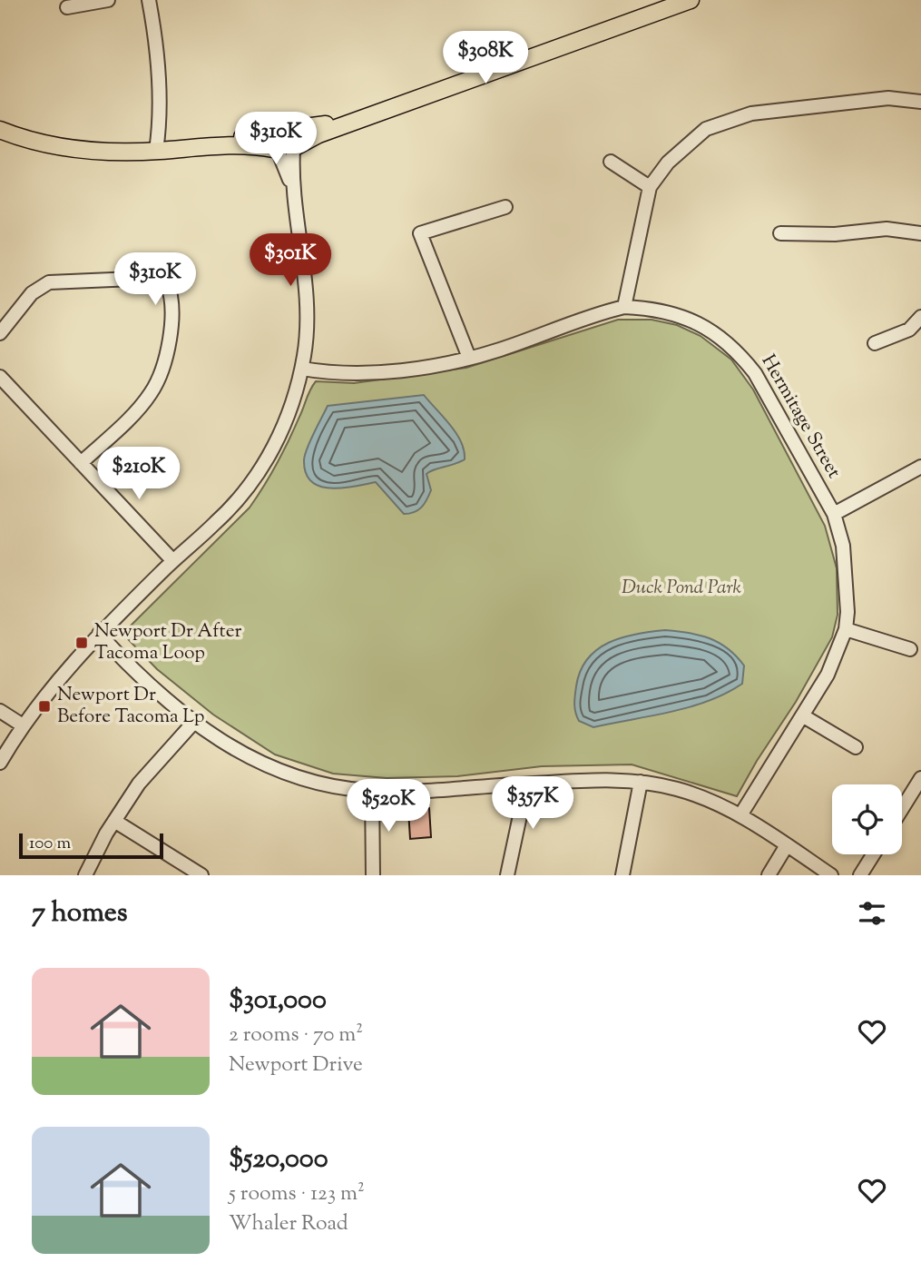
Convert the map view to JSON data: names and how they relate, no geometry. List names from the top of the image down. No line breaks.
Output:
{"streets":{"street":["Hermitage Street"]},"parks":["Duck Pond Park"],"places":{"transit":["Newport Dr After Tacoma Loop","Newport Dr Before Tacoma Lp"]},"scale_bar":"100 m","page":{"price":["$308K","$310K","$301K","$310K","$210K","$357K","$520K"],"scale":"100 m","heading":"7 homes","list":[{"name":"$301,000","note":"2 rooms · 70 m² · Newport Drive"},{"name":"$520,000","note":"5 rooms · 123 m² · Whaler Road"}]}}
